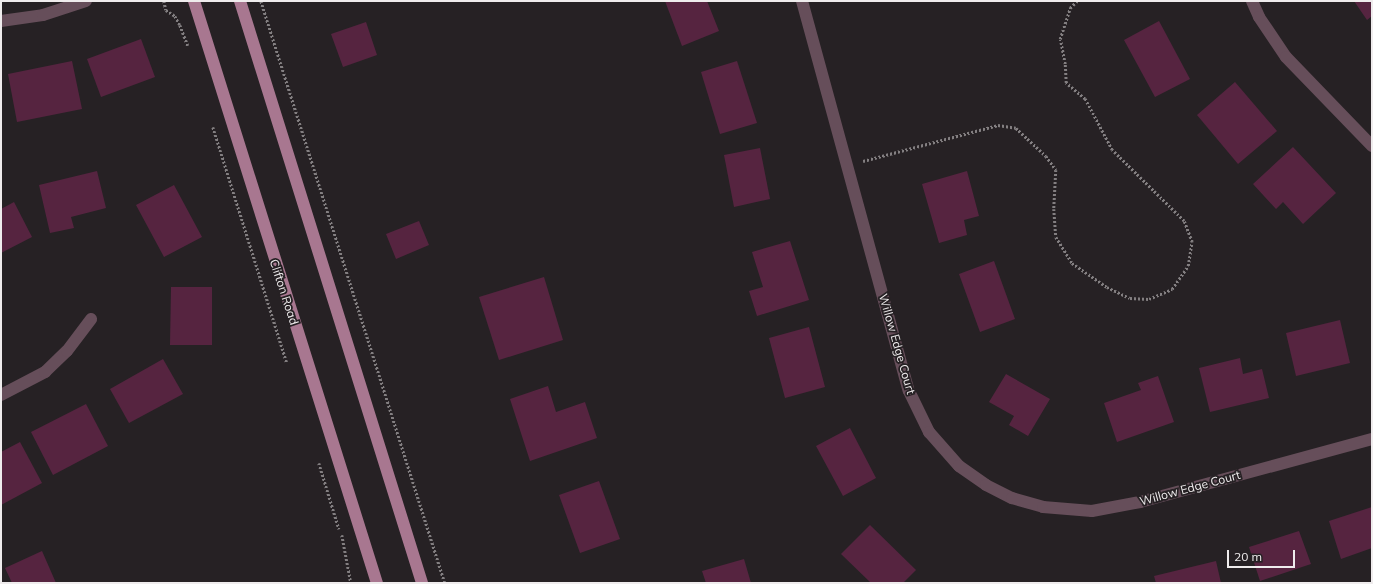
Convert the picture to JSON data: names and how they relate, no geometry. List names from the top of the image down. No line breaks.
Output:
{"streets":{"main road":["Clifton Road"],"street":["Willow Edge Court"]},"scale_bar":"20 m"}
